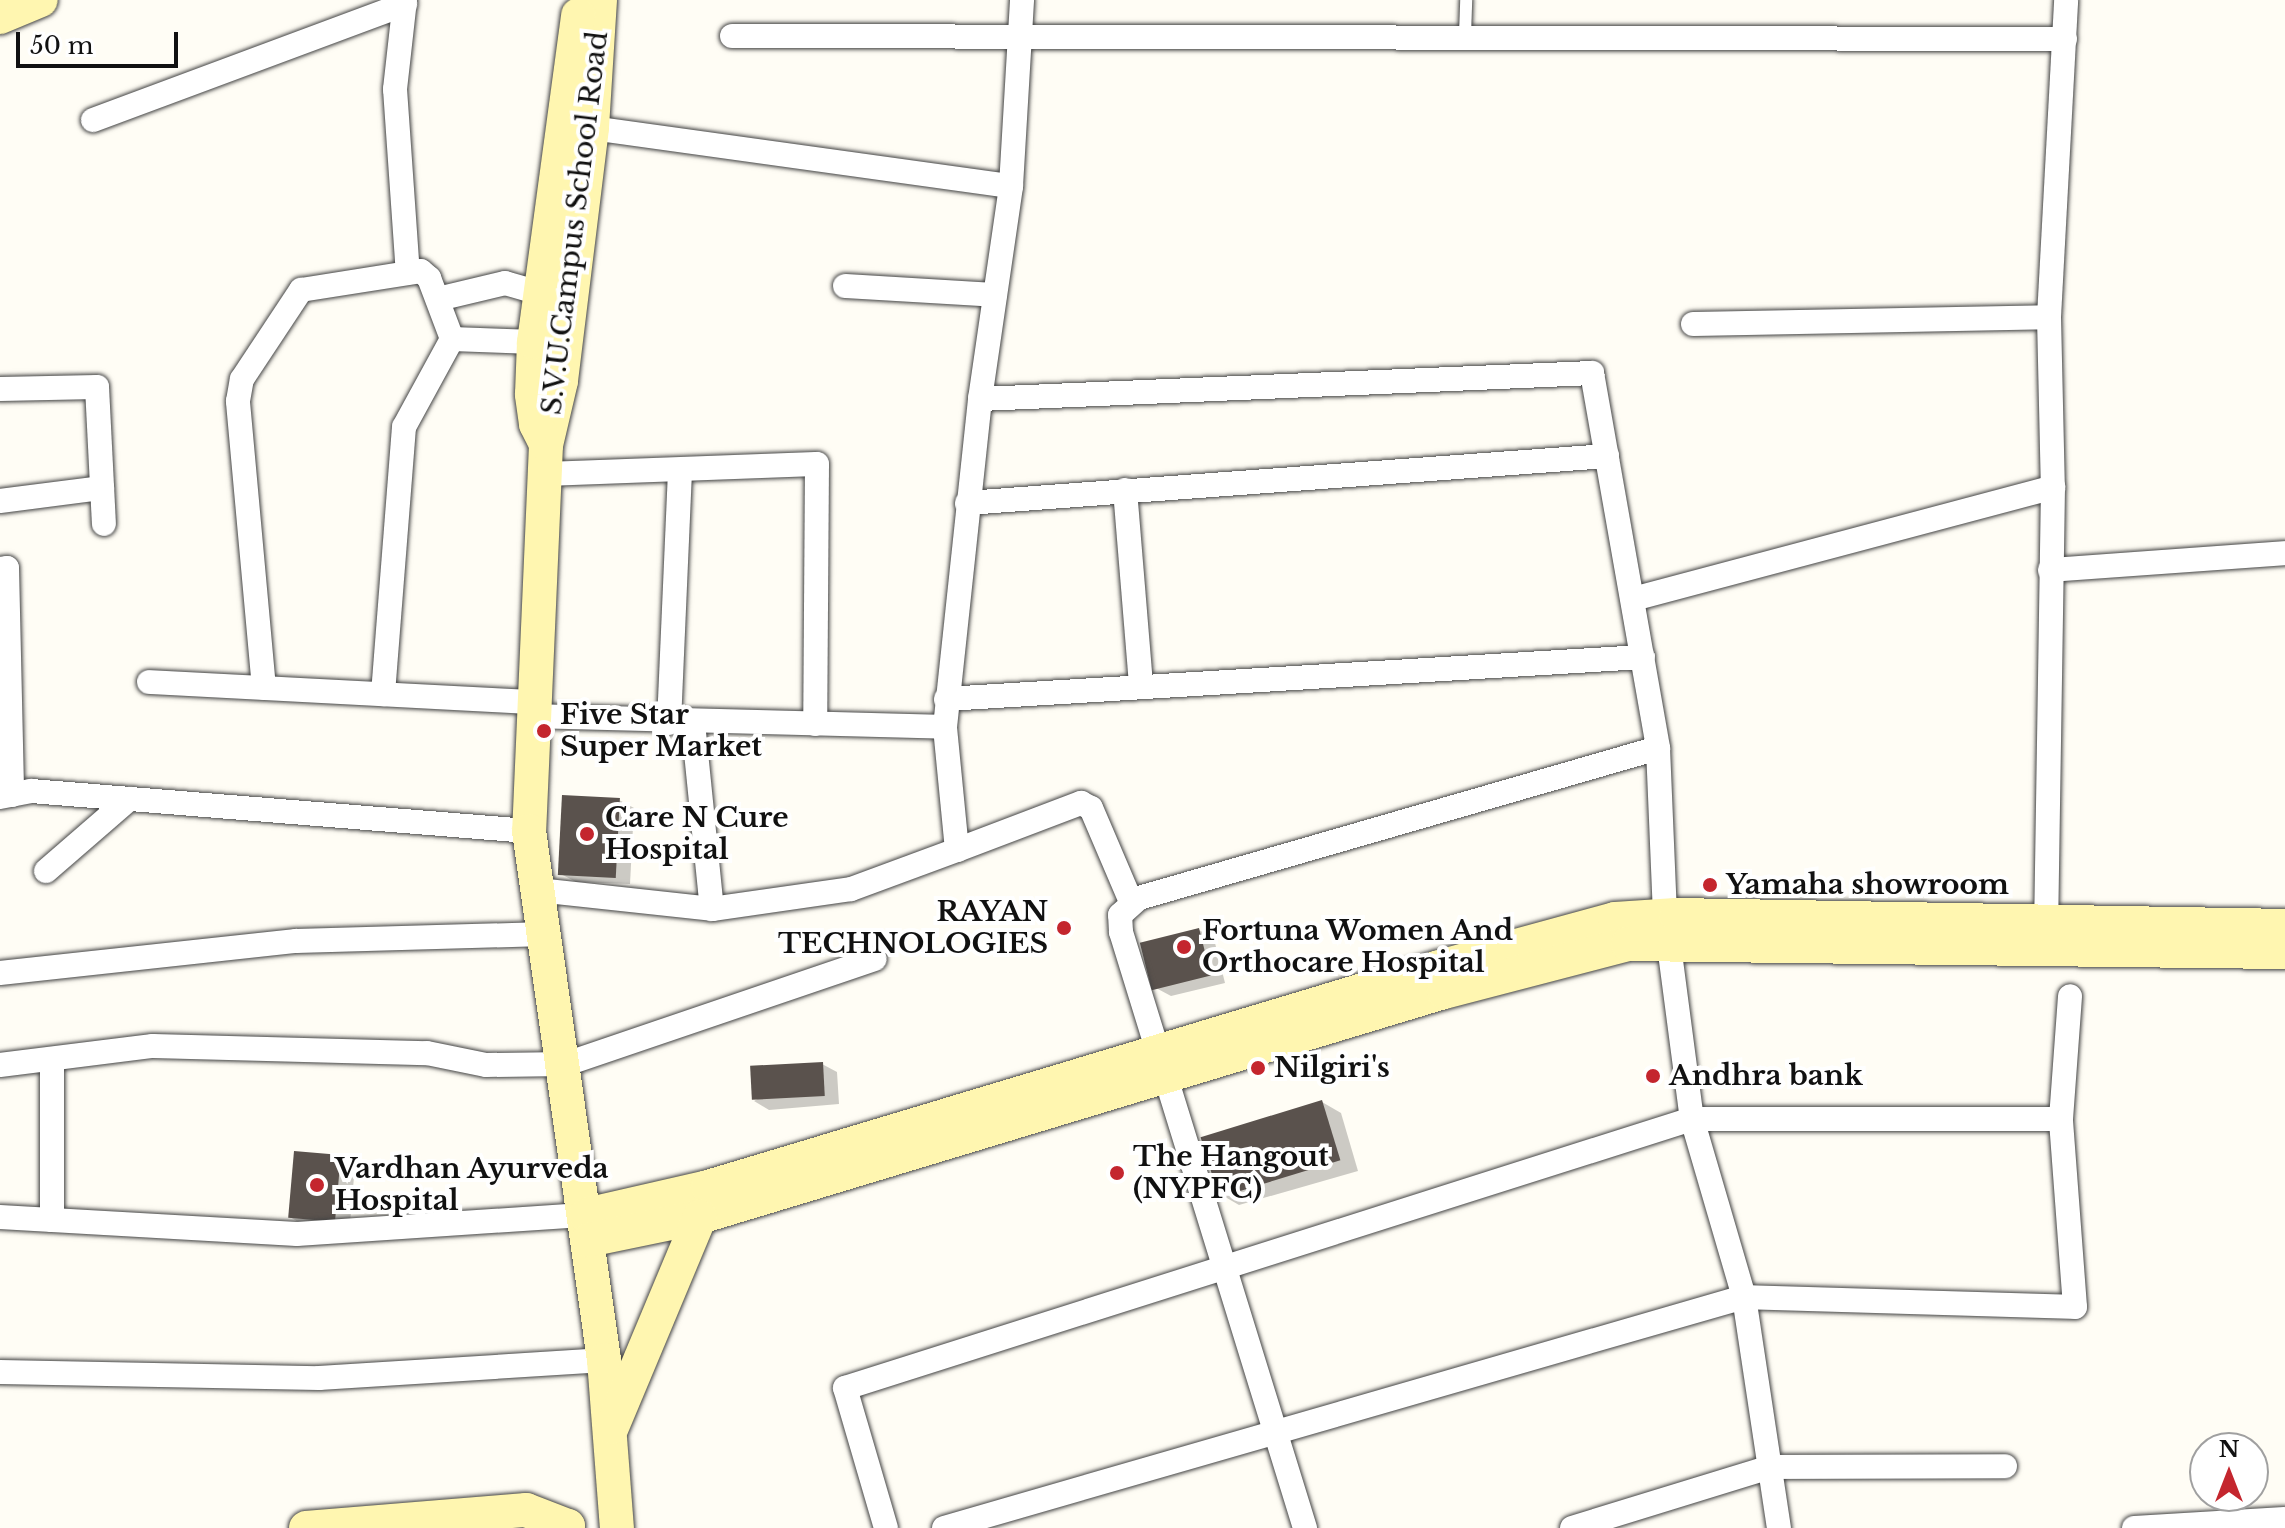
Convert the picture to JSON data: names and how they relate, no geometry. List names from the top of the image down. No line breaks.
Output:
{"streets":{"street":["S.V.U.Campus School Road"]},"places":["Five Star Super Market","Care N Cure Hospital","Yamaha showroom","RAYAN TECHNOLOGIES","Fortuna Women And Orthocare Hospital","Nilgiri's","Andhra bank","The Hangout (NYPFC)","Vardhan Ayurveda Hospital"],"scale_bar":"50 m","north":"top"}
